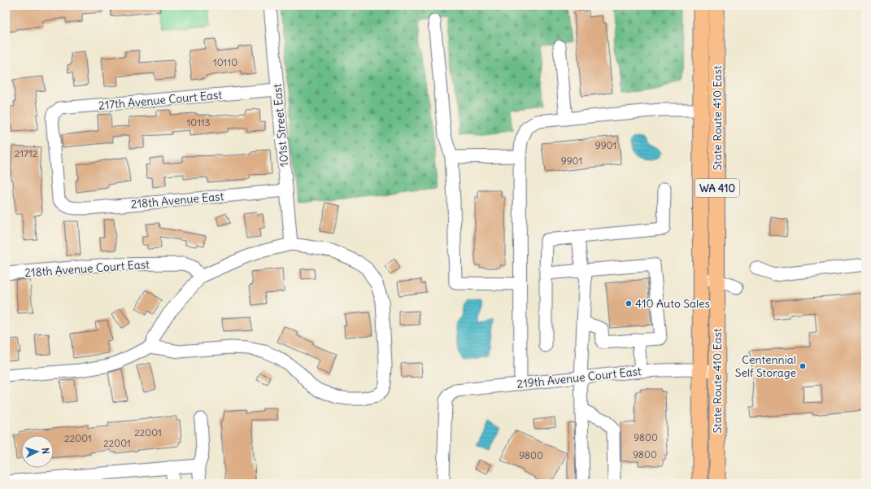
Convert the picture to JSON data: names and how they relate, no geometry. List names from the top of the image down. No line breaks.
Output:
{"streets":{"main road":["State Route 410 East","WA 410"],"street":["217th Avenue Court East","101st Street East","218th Avenue East","218th Avenue Court East","219th Avenue Court East"]},"crossings":[["217th Avenue Court East","101st Street East"],["217th Avenue Court East","218th Avenue East"],["State Route 410 East","219th Avenue Court East"],["101st Street East","218th Avenue East"]],"places":["410 Auto Sales","Centennial Self Storage"],"house_numbers":["10110","10113","9901","21712","9901","22001","9800","22001","22001","9800","9800"],"north":"right"}
